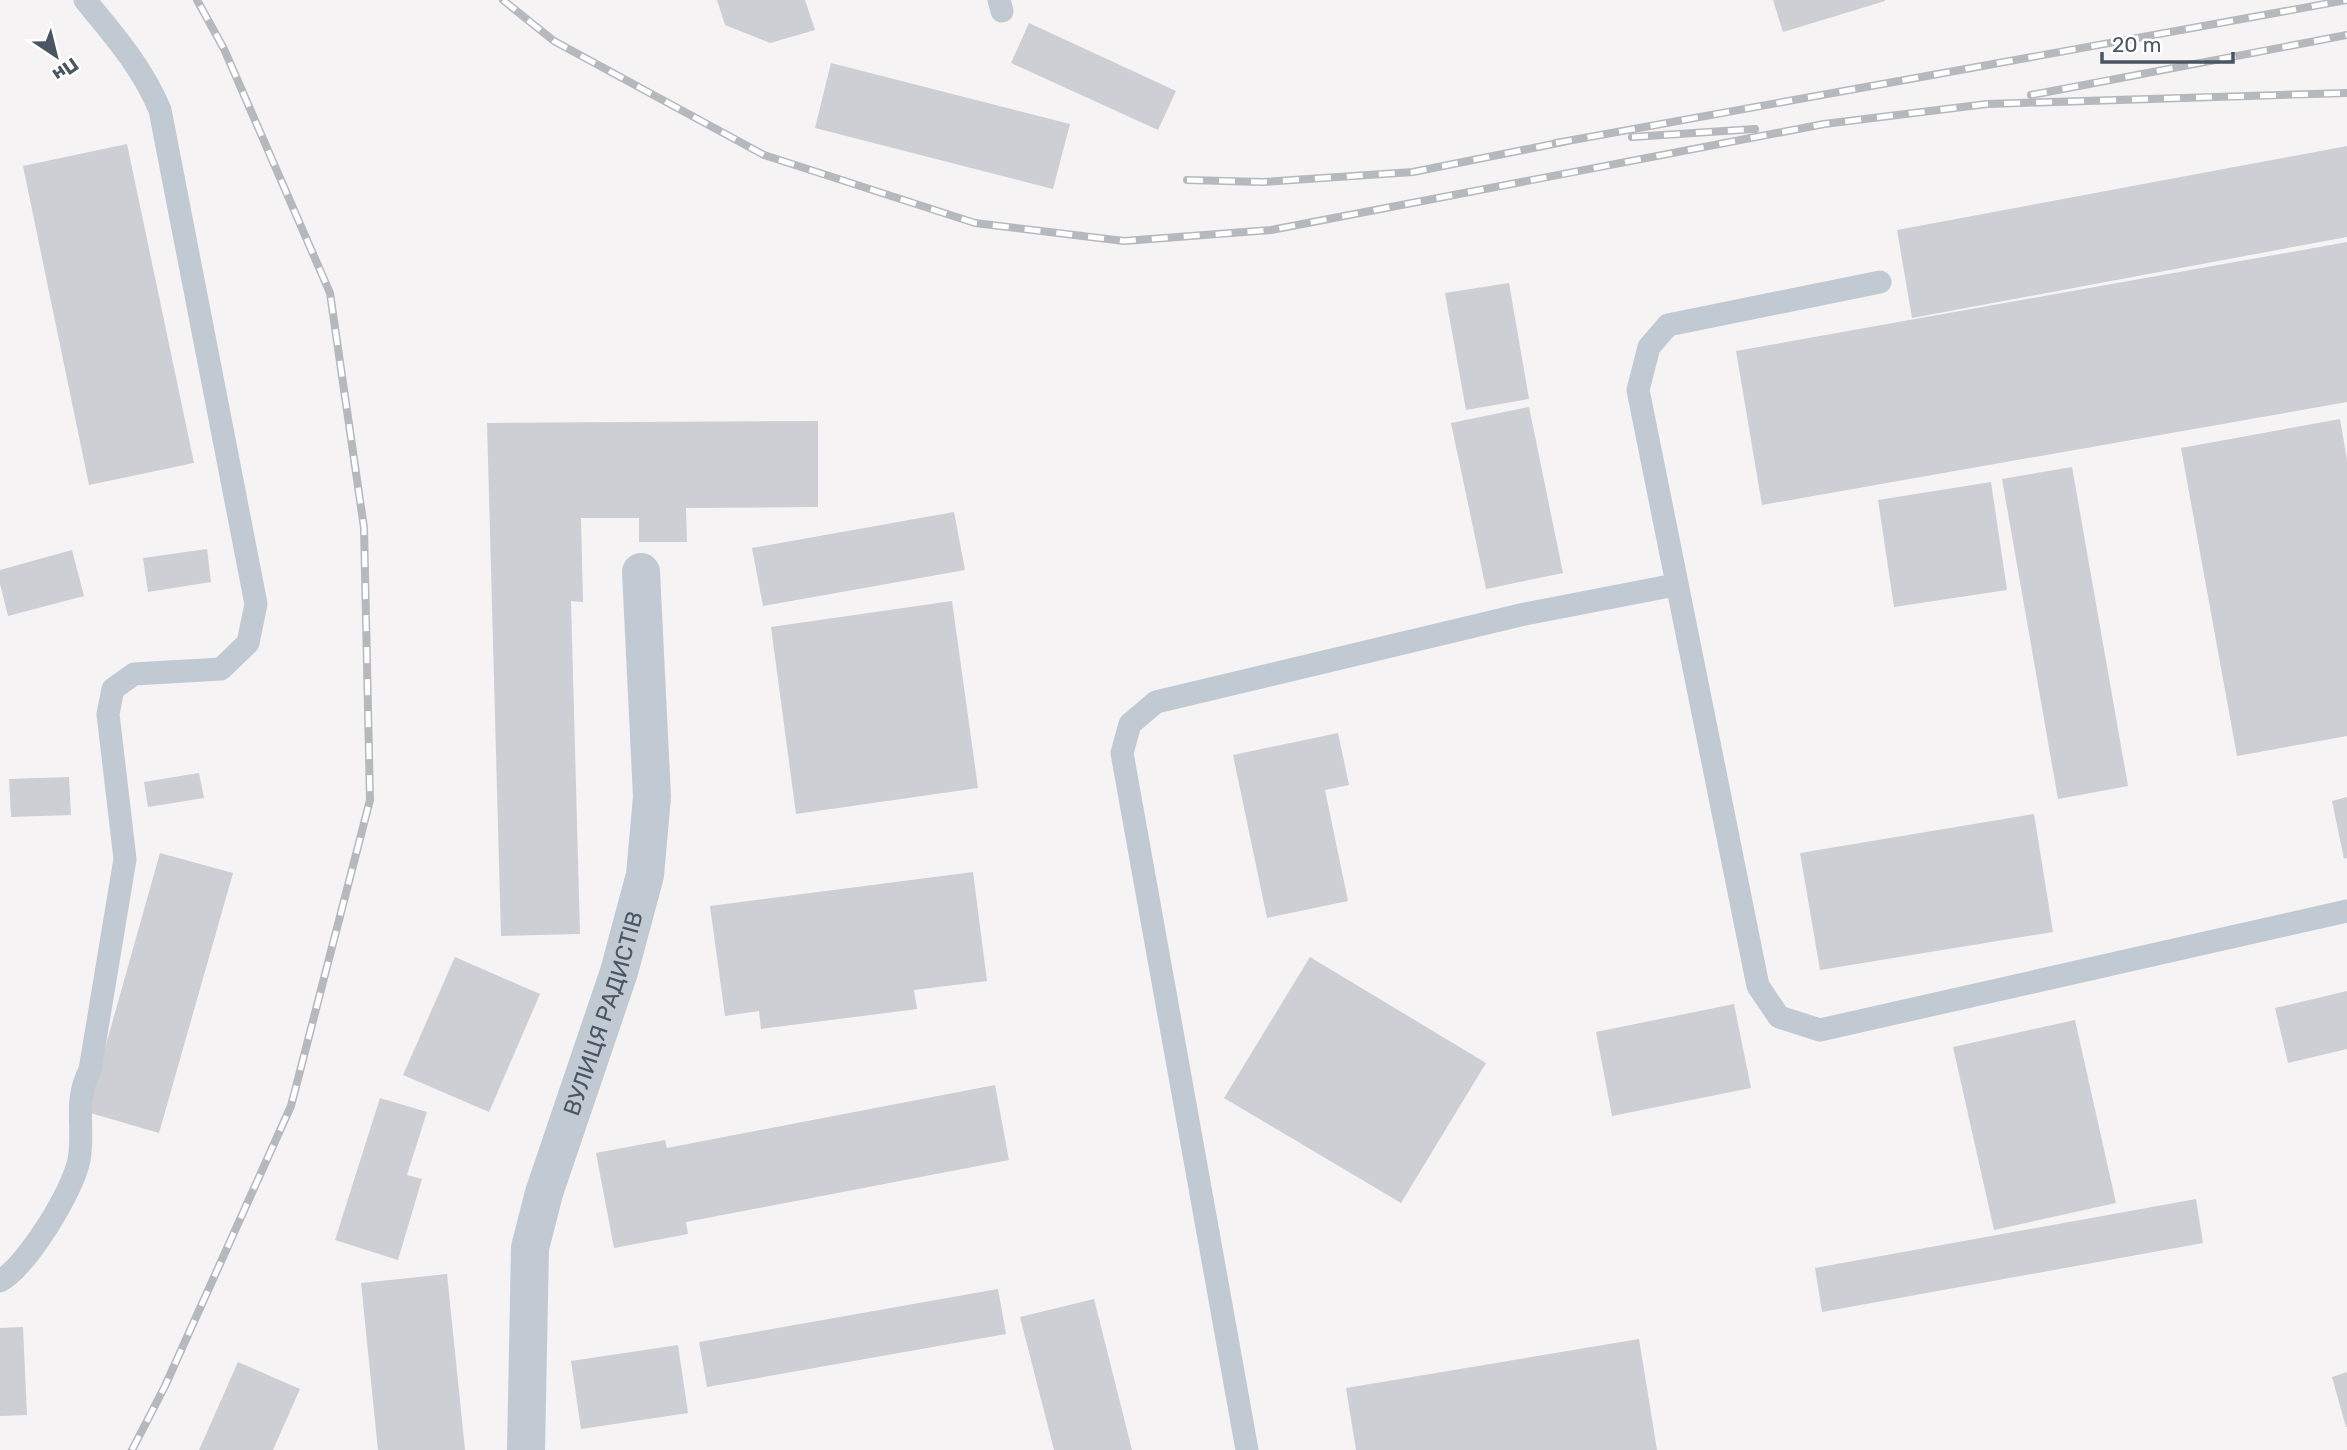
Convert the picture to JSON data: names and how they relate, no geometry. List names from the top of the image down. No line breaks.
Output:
{"streets":{"street":["ВУЛИЦЯ РАДИСТІВ"]},"scale_bar":"20 m","north":"bottom right"}
